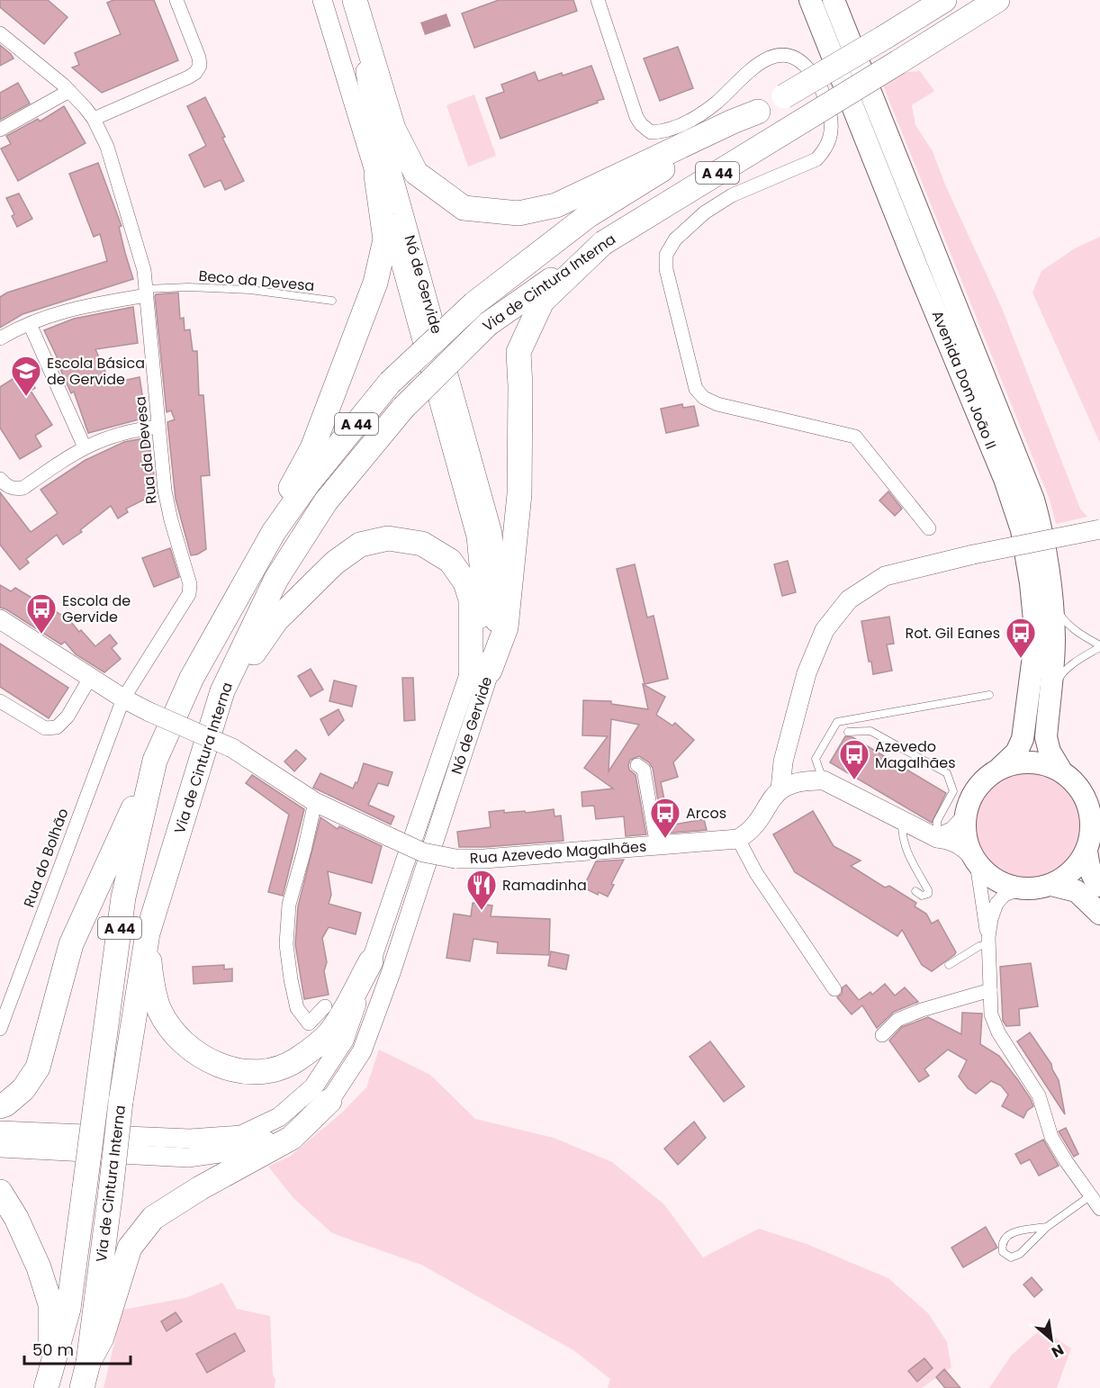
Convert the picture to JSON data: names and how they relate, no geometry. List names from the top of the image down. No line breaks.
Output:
{"streets":{"highway":["A 44","Via de Cintura Interna"],"main road":["Nó de Gervide","Avenida Dom João II","Rua Azevedo Magalhães"],"street":["Rua da Devesa","Rua do Bolhão"],"lane":["Beco da Devesa"]},"crossings":[["Beco da Devesa","Rua da Devesa"],["Rua da Devesa","Rua Azevedo Magalhães"],["Rua da Devesa","Rua do Bolhão"],["Rua Azevedo Magalhães","Rua do Bolhão"]],"places":{"school or university":["Escola Básica de Gervide"],"bus stop":["Escola de Gervide","Rot. Gil Eanes","Azevedo Magalhães","Arcos"],"restaurant":["Ramadinha"]},"scale_bar":"50 m","north":"bottom right"}
